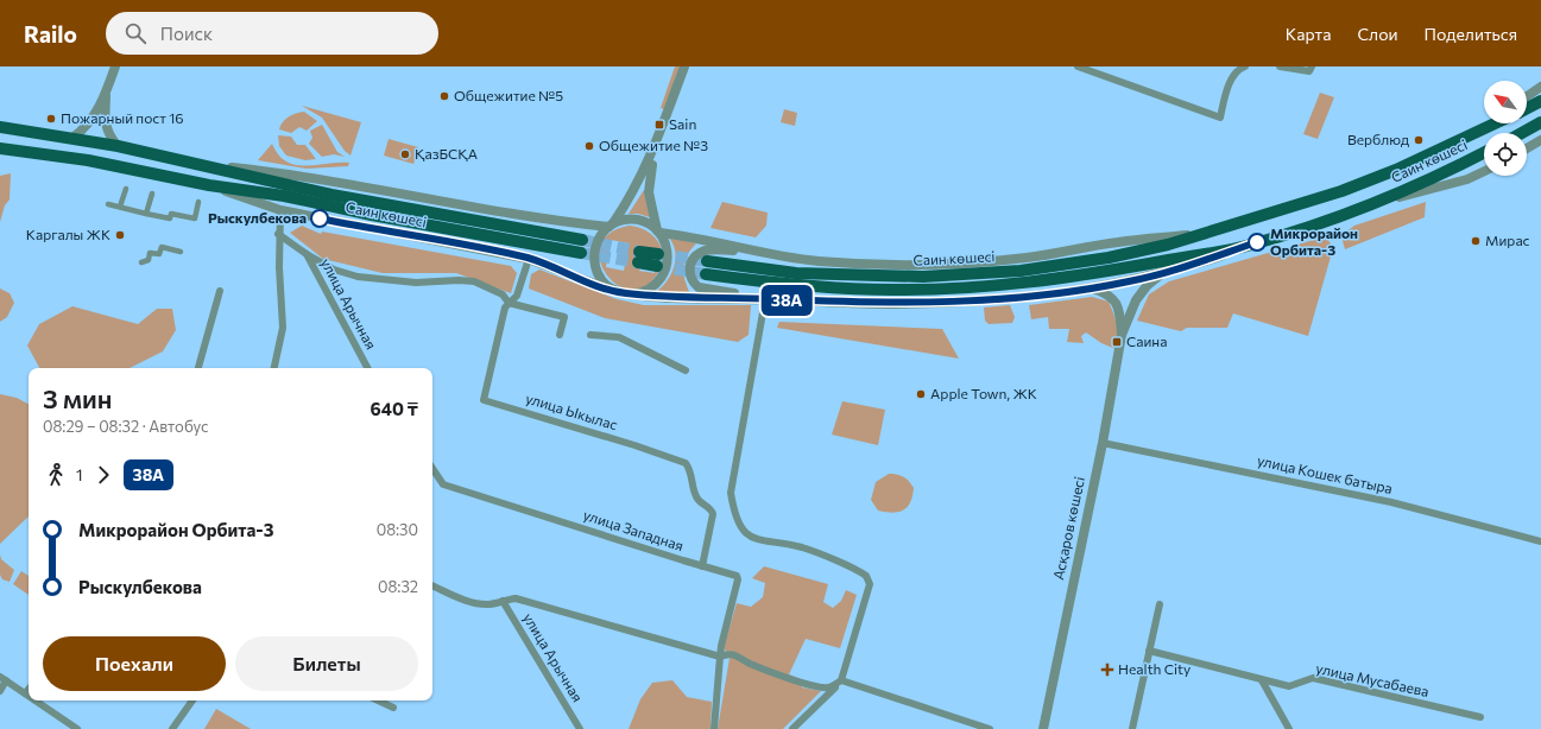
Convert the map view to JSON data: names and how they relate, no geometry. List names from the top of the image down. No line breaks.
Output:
{"streets":{"main road":["Саин көшесі"],"street":["улица Арычная","улица Ыкылас","улица Кошек батыра","Асқаров көшесі","улица Западная","улица Мусабаева"]},"crossings":[["Саин көшесі","улица Ыкылас"],["улица Ыкылас","улица Западная"],["улица Кошек батыра","Асқаров көшесі"]],"places":{"other":["Общежитие №5","Пожарный пост 16","Верблюд","Общежитие №3","ҚазБСҚА","Рыскулбекова","Каргалы ЖК","Мирас","Микрорайон Орбита-3","Apple Town, ЖК"],"transit":["Sain","Саина"],"health":["Health City"]},"lines":["bus line 38А"],"north":"top left","page":{"header":"Railo","search":"Поиск","nav":["Карта","Слои","Поделиться"],"on_map":"38А","heading":["3 мин","08:29 – 08:32 · Автобус","640 ₸"],"legs":["1","38А"],"list":[{"name":"Микрорайон Орбита-3","value":"08:30"},{"name":"Рыскулбекова","value":"08:32"}],"buttons":["Поехали","Билеты"]}}
